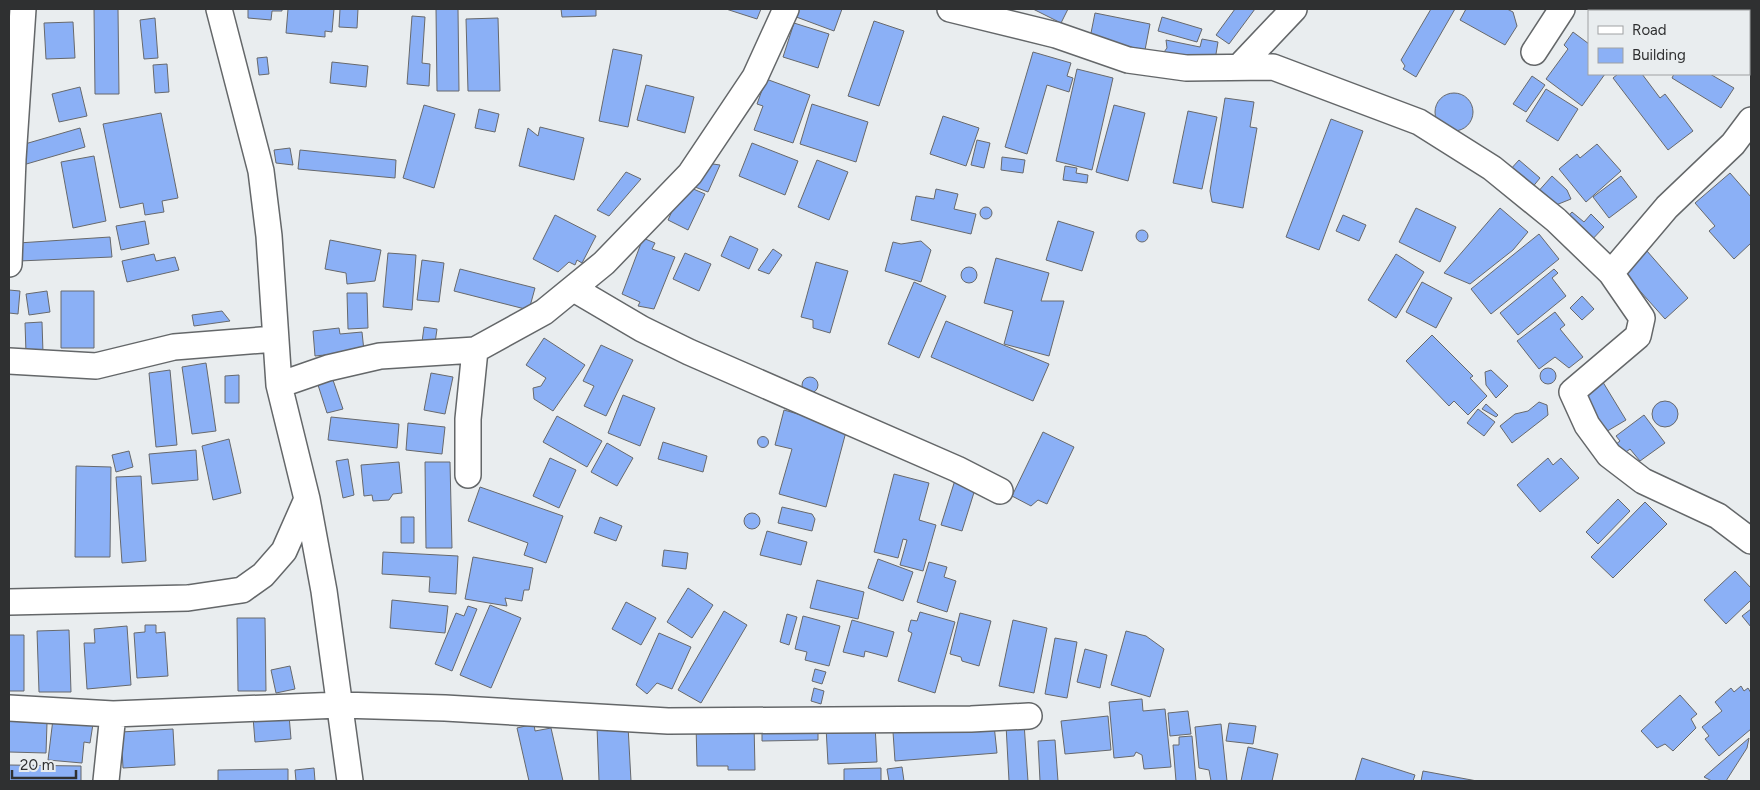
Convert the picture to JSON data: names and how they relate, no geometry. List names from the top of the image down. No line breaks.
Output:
{"legend":["Road","Building"],"scale_bar":"20 m"}
